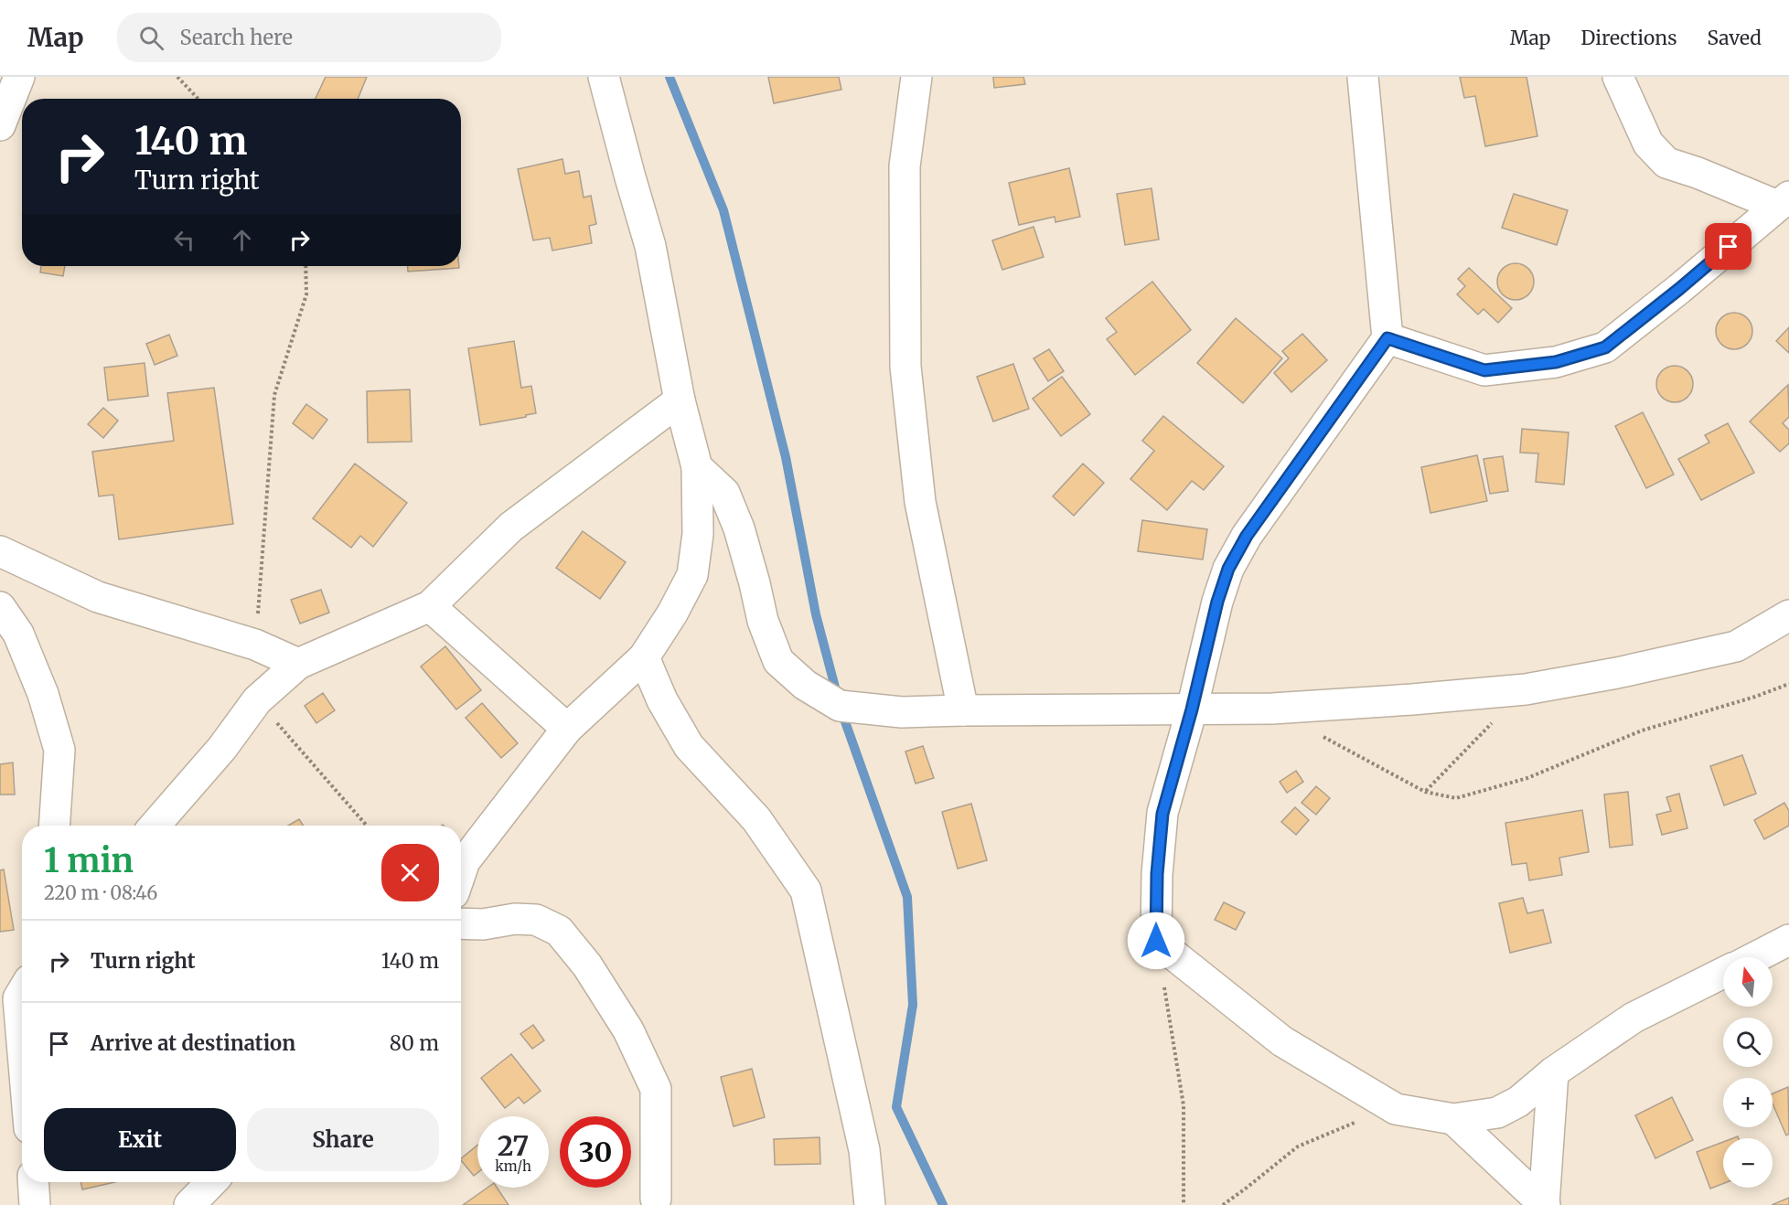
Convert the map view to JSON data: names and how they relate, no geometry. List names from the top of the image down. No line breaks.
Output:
{"north":"top","page":{"header":"Map","search":"Search here","nav":["Map","Directions","Saved"],"turn":["140 m","Turn right"],"heading":["1 min","220 m · 08:46"],"list":[{"name":"Turn right","value":"140 m"},{"name":"Arrive at destination","value":"80 m"}],"map_buttons":["+","−"],"buttons":["Exit","Share"],"speed":"27 km/h","limit":"30"}}
